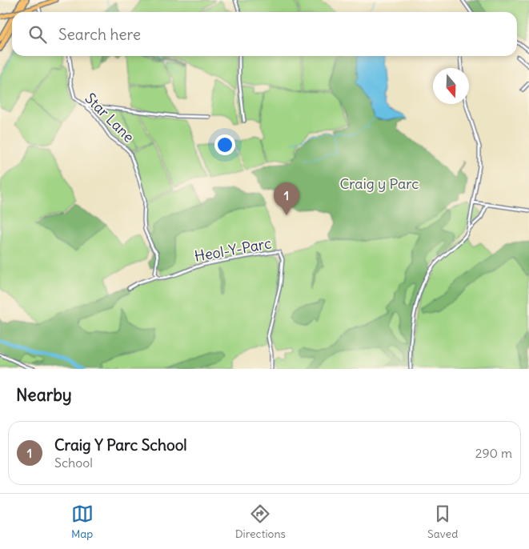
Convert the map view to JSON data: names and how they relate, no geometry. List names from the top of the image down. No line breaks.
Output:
{"streets":{"street":["Star Lane","Heol-Y-Parc"]},"crossings":[["Star Lane","Heol-Y-Parc"]],"parks":["Craig y Parc"],"north":"bottom","page":{"search":"Search here","pins":"1","heading":"Nearby","list":[{"mark":"1","name":"Craig Y Parc School","note":"School","value":"290 m"}],"nav":["Map","Directions","Saved"]}}
